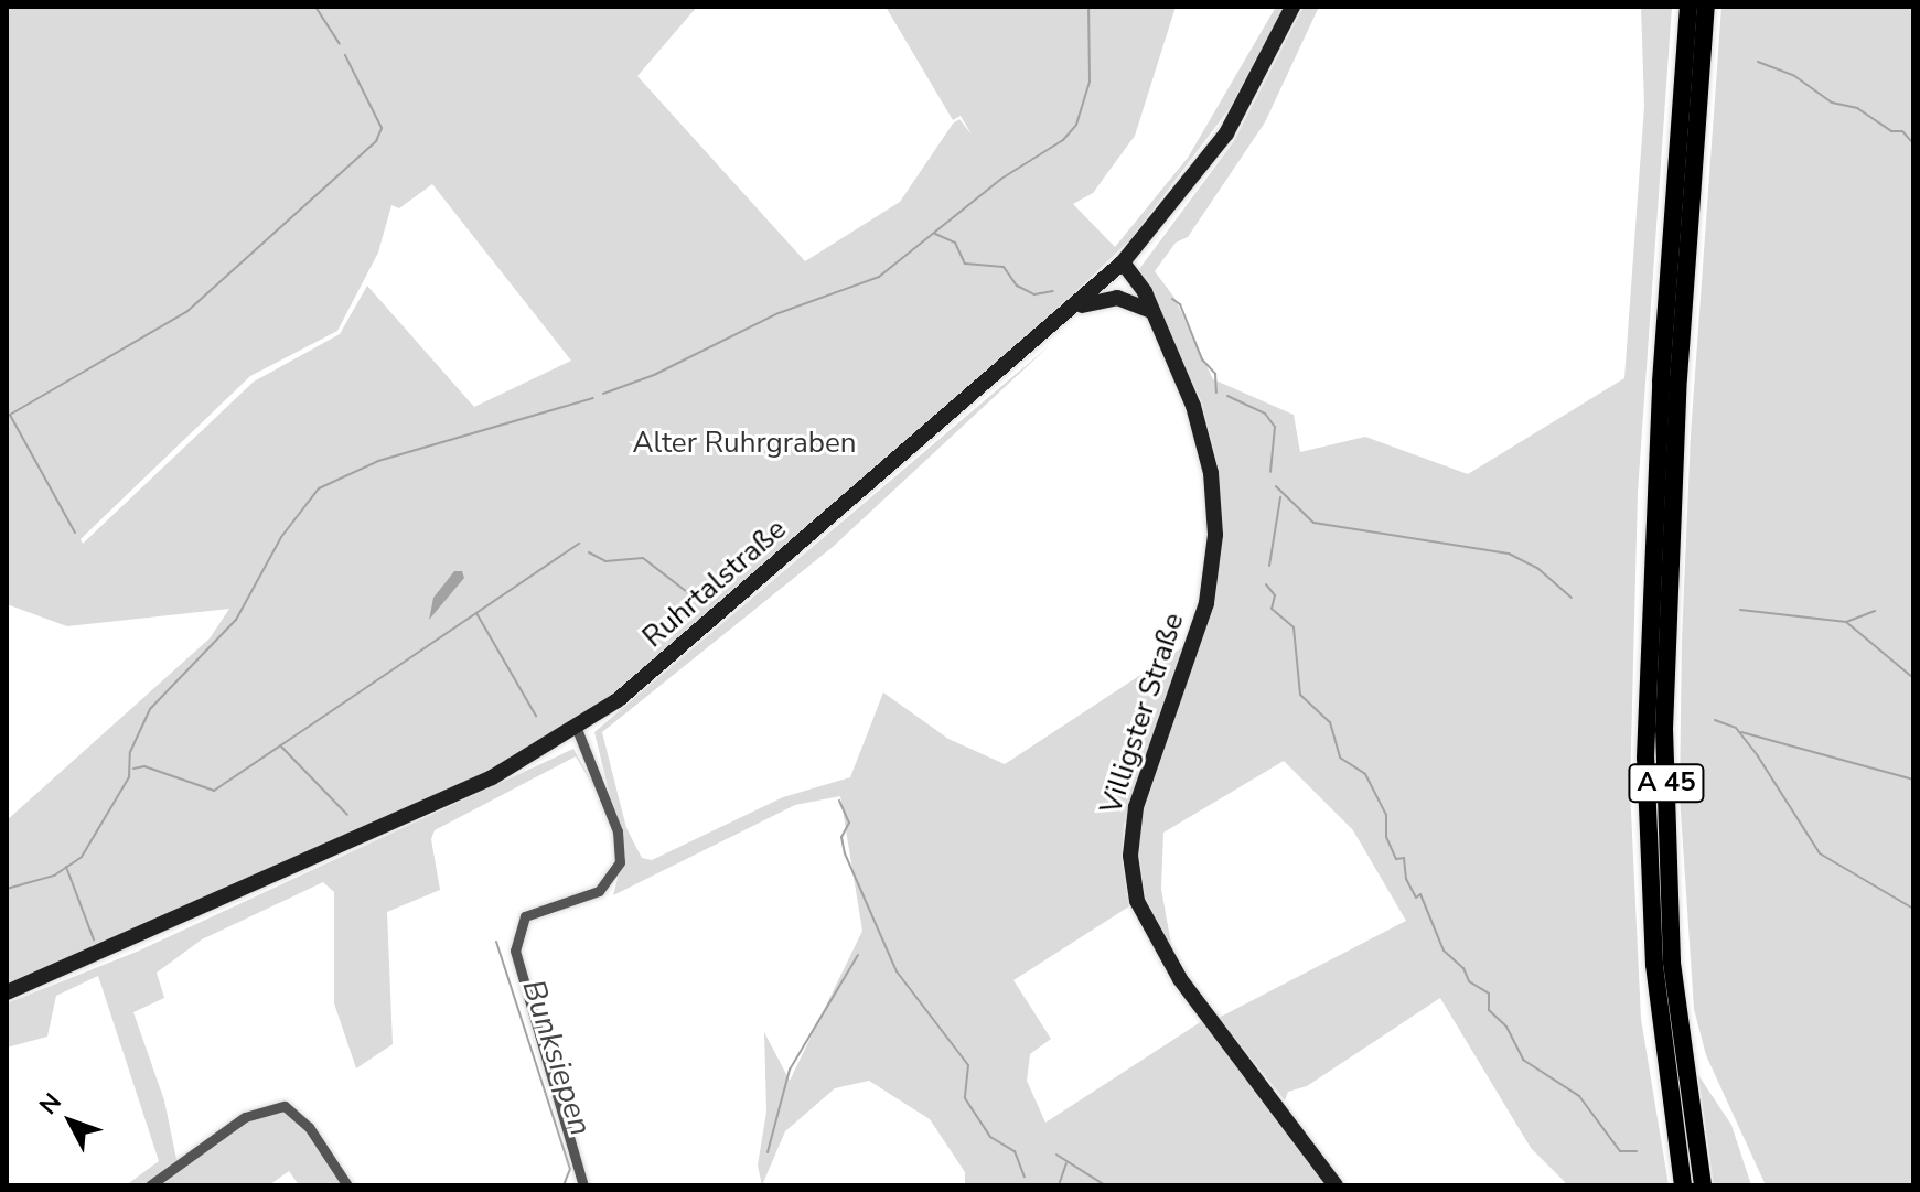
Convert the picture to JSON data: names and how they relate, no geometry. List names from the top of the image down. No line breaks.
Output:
{"streets":{"highway":["A 45"],"main road":["Ruhrtalstraße","Villigster Straße"]},"crossings":[["Ruhrtalstraße","Villigster Straße"]],"water":["Bunksiepen"],"parks":["Alter Ruhrgraben"],"north":"top left"}
